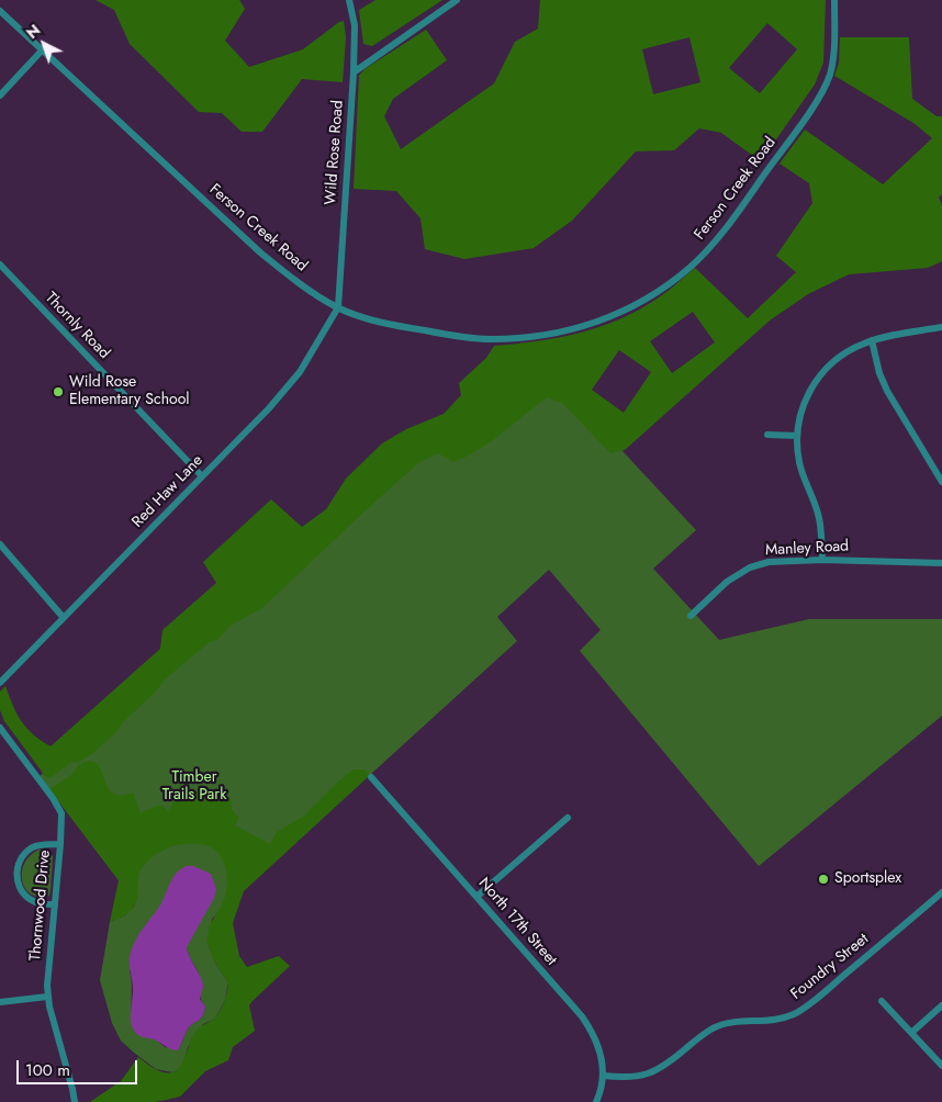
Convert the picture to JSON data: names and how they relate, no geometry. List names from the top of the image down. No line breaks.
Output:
{"streets":{"street":["Wild Rose Road","Ferson Creek Road","Thornly Road","Red Haw Lane","Manley Road","Thornwood Drive","North 17th Street","Foundry Street"]},"crossings":[["Wild Rose Road","Ferson Creek Road"],["Wild Rose Road","Red Haw Lane"],["Ferson Creek Road","Red Haw Lane"],["Thornly Road","Red Haw Lane"],["North 17th Street","Foundry Street"]],"parks":["Timber Trails Park"],"places":["Wild Rose Elementary School","Sportsplex"],"scale_bar":"100 m","north":"top left"}
